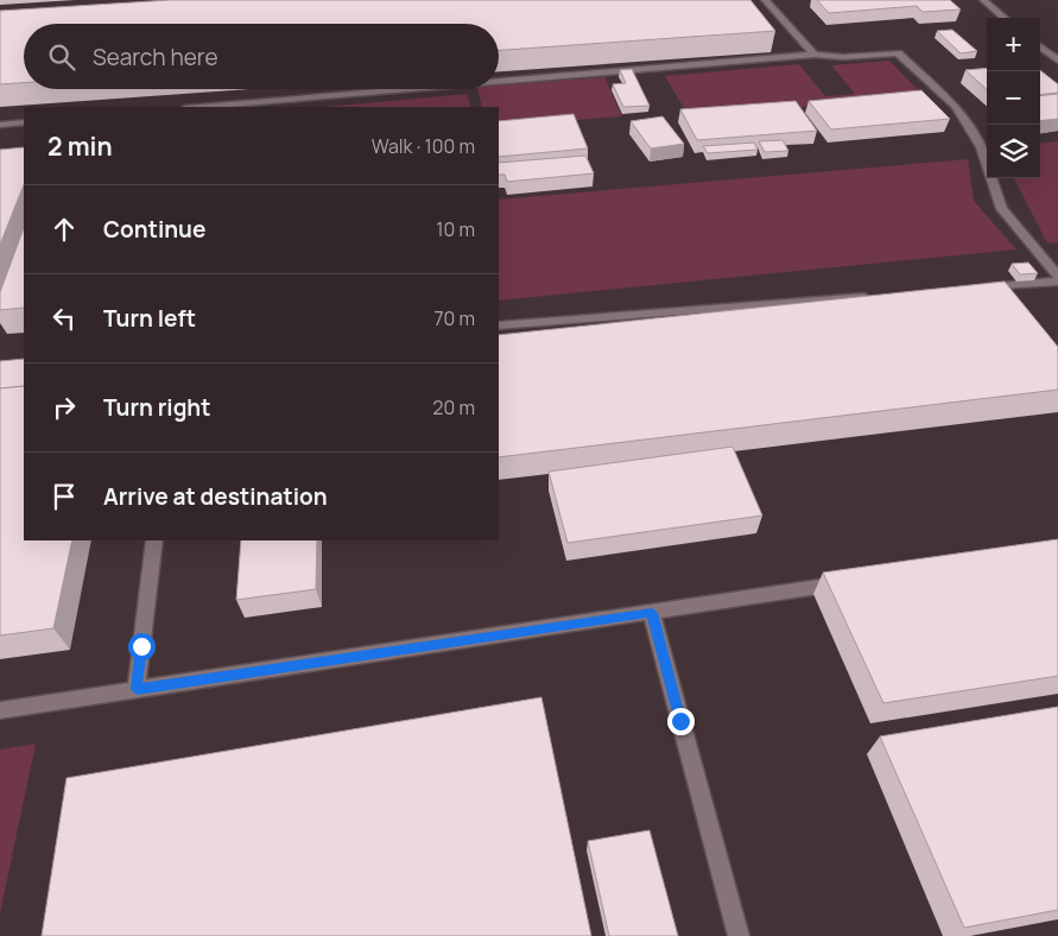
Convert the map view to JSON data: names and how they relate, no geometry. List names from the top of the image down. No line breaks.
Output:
{"page":{"map_buttons":["+","−"],"search":"Search here","heading":["2 min","Walk · 100 m"],"list":[["Continue","10 m"],["Turn left","70 m"],["Turn right","20 m"],"Arrive at destination"]}}
